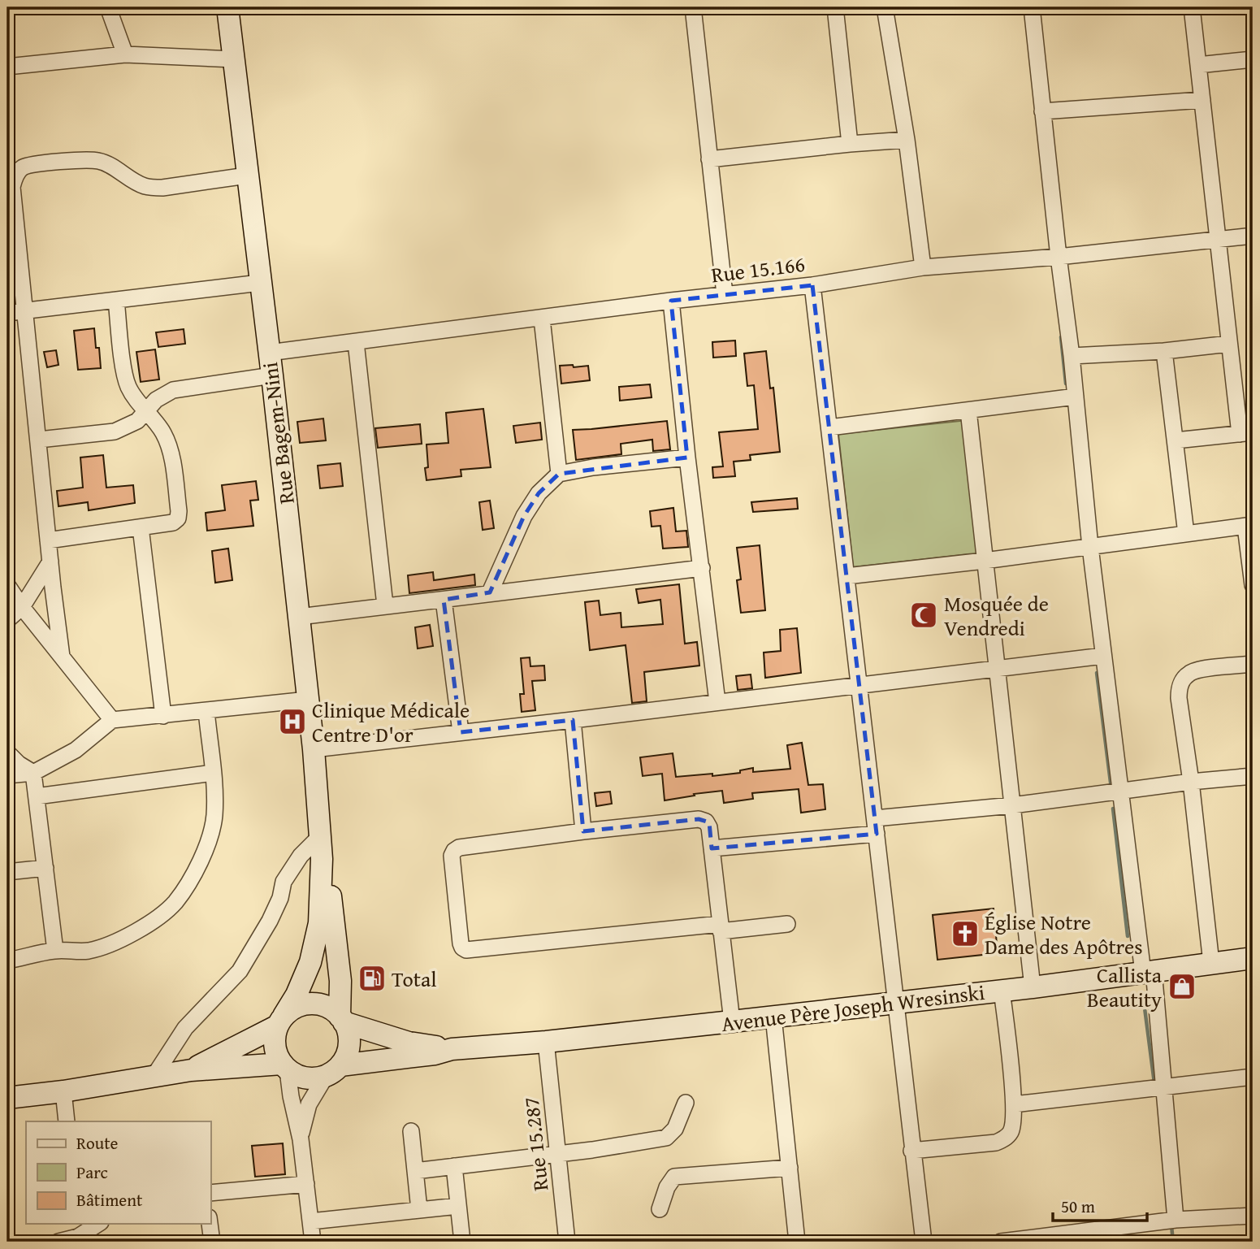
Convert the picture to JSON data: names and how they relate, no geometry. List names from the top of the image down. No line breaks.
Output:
{"streets":{"street":["Rue 15.166","Rue Bagem-Nini","Avenue Père Joseph Wresinski","Rue 15.287"]},"crossings":[["Rue 15.166","Rue Bagem-Nini"],["Avenue Père Joseph Wresinski","Rue 15.287"]],"places":{"mosque":["Mosquée de Vendredi"],"hospital":["Clinique Médicale Centre D'or"],"church":["Église Notre Dame des Apôtres"],"fuel station":["Total"],"shop":["Callista Beautity"]},"legend":["Route","Parc","Bâtiment"],"scale_bar":"50 m"}
